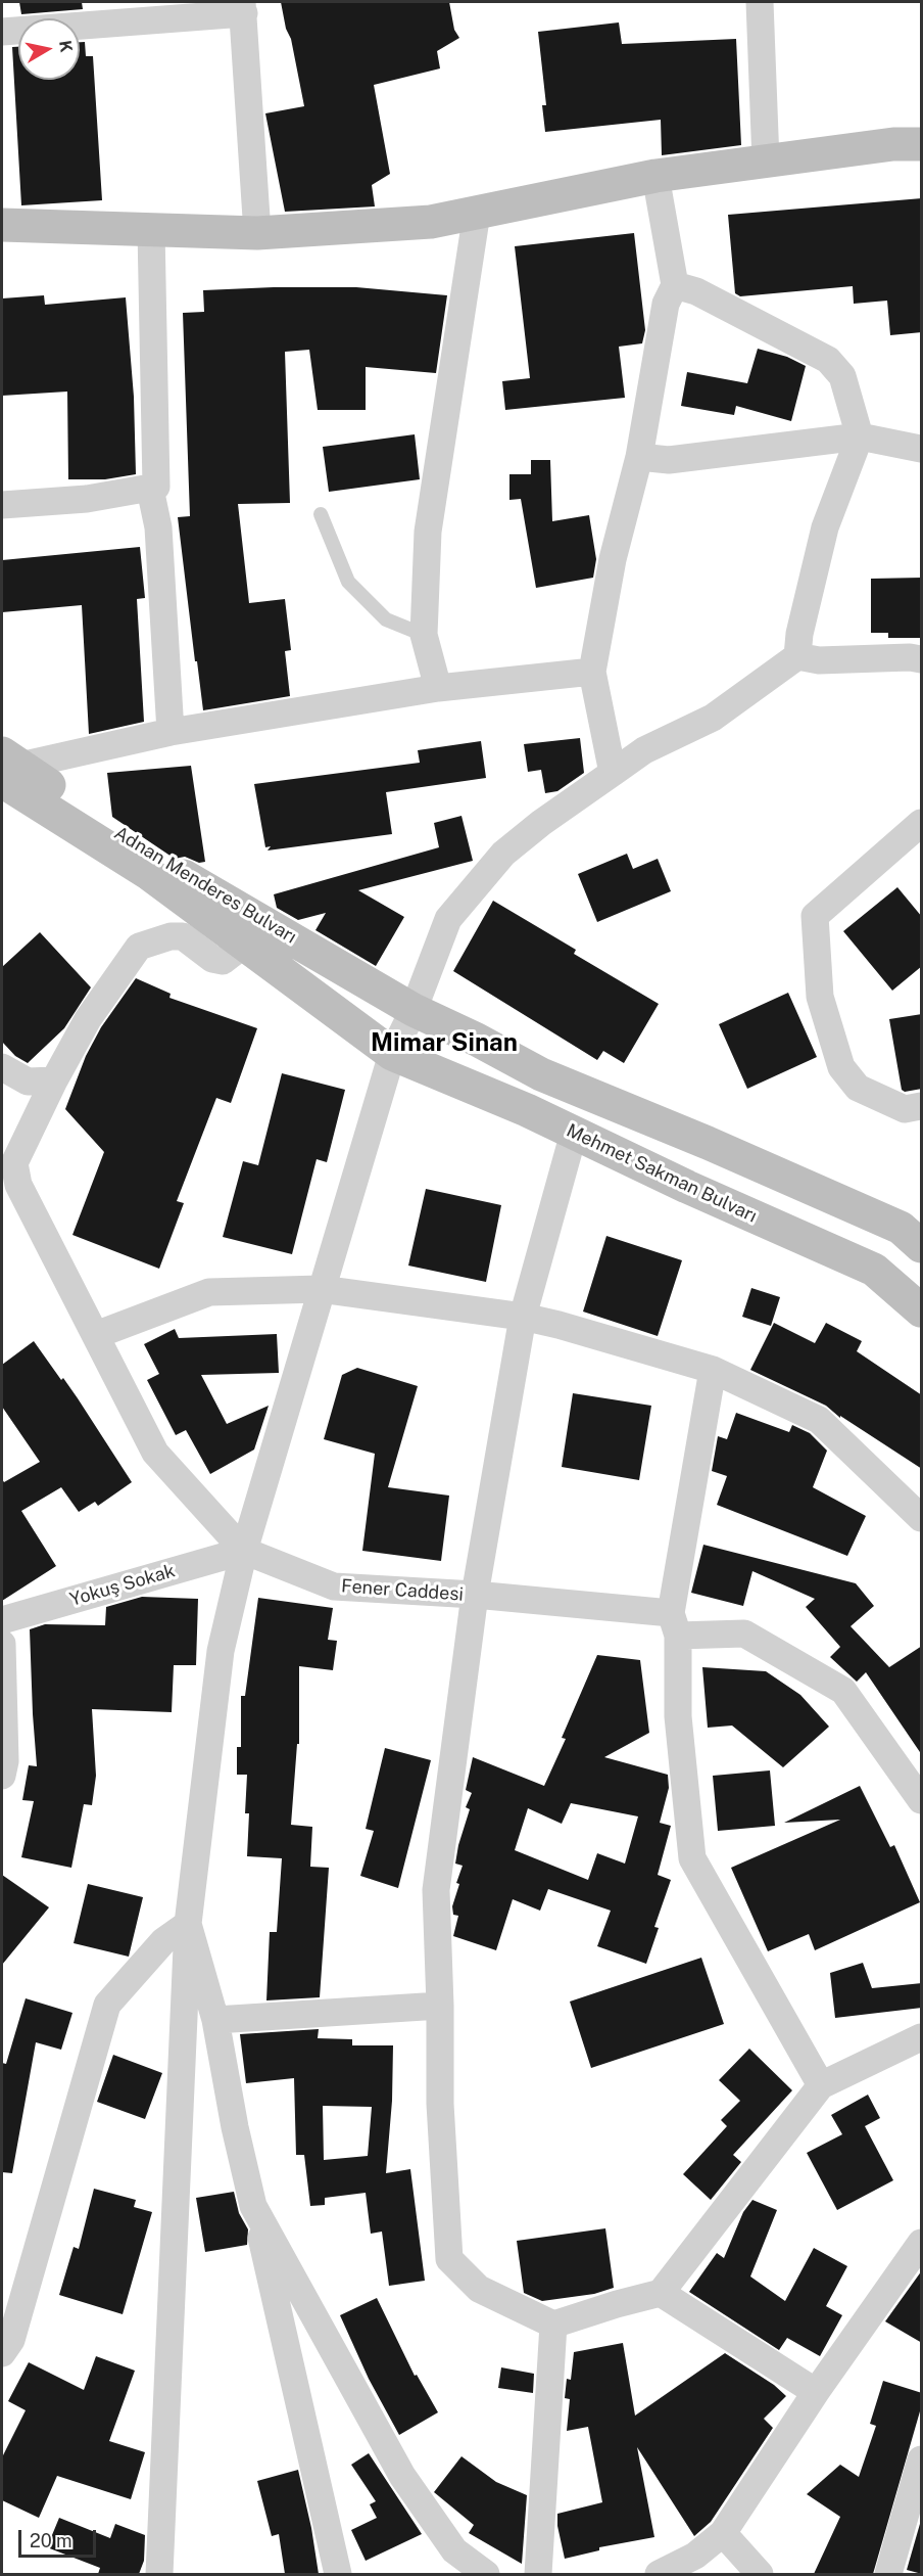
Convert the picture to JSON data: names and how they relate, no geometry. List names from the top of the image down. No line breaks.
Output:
{"streets":{"main road":["Adnan Menderes Bulvarı","Mehmet Sakman Bulvarı"],"street":["Yokuş Sokak","Fener Caddesi"]},"crossings":[["Adnan Menderes Bulvarı","Mehmet Sakman Bulvarı"],["Yokuş Sokak","Fener Caddesi"]],"districts":["Mimar Sinan"],"scale_bar":"20 m","north":"right"}
